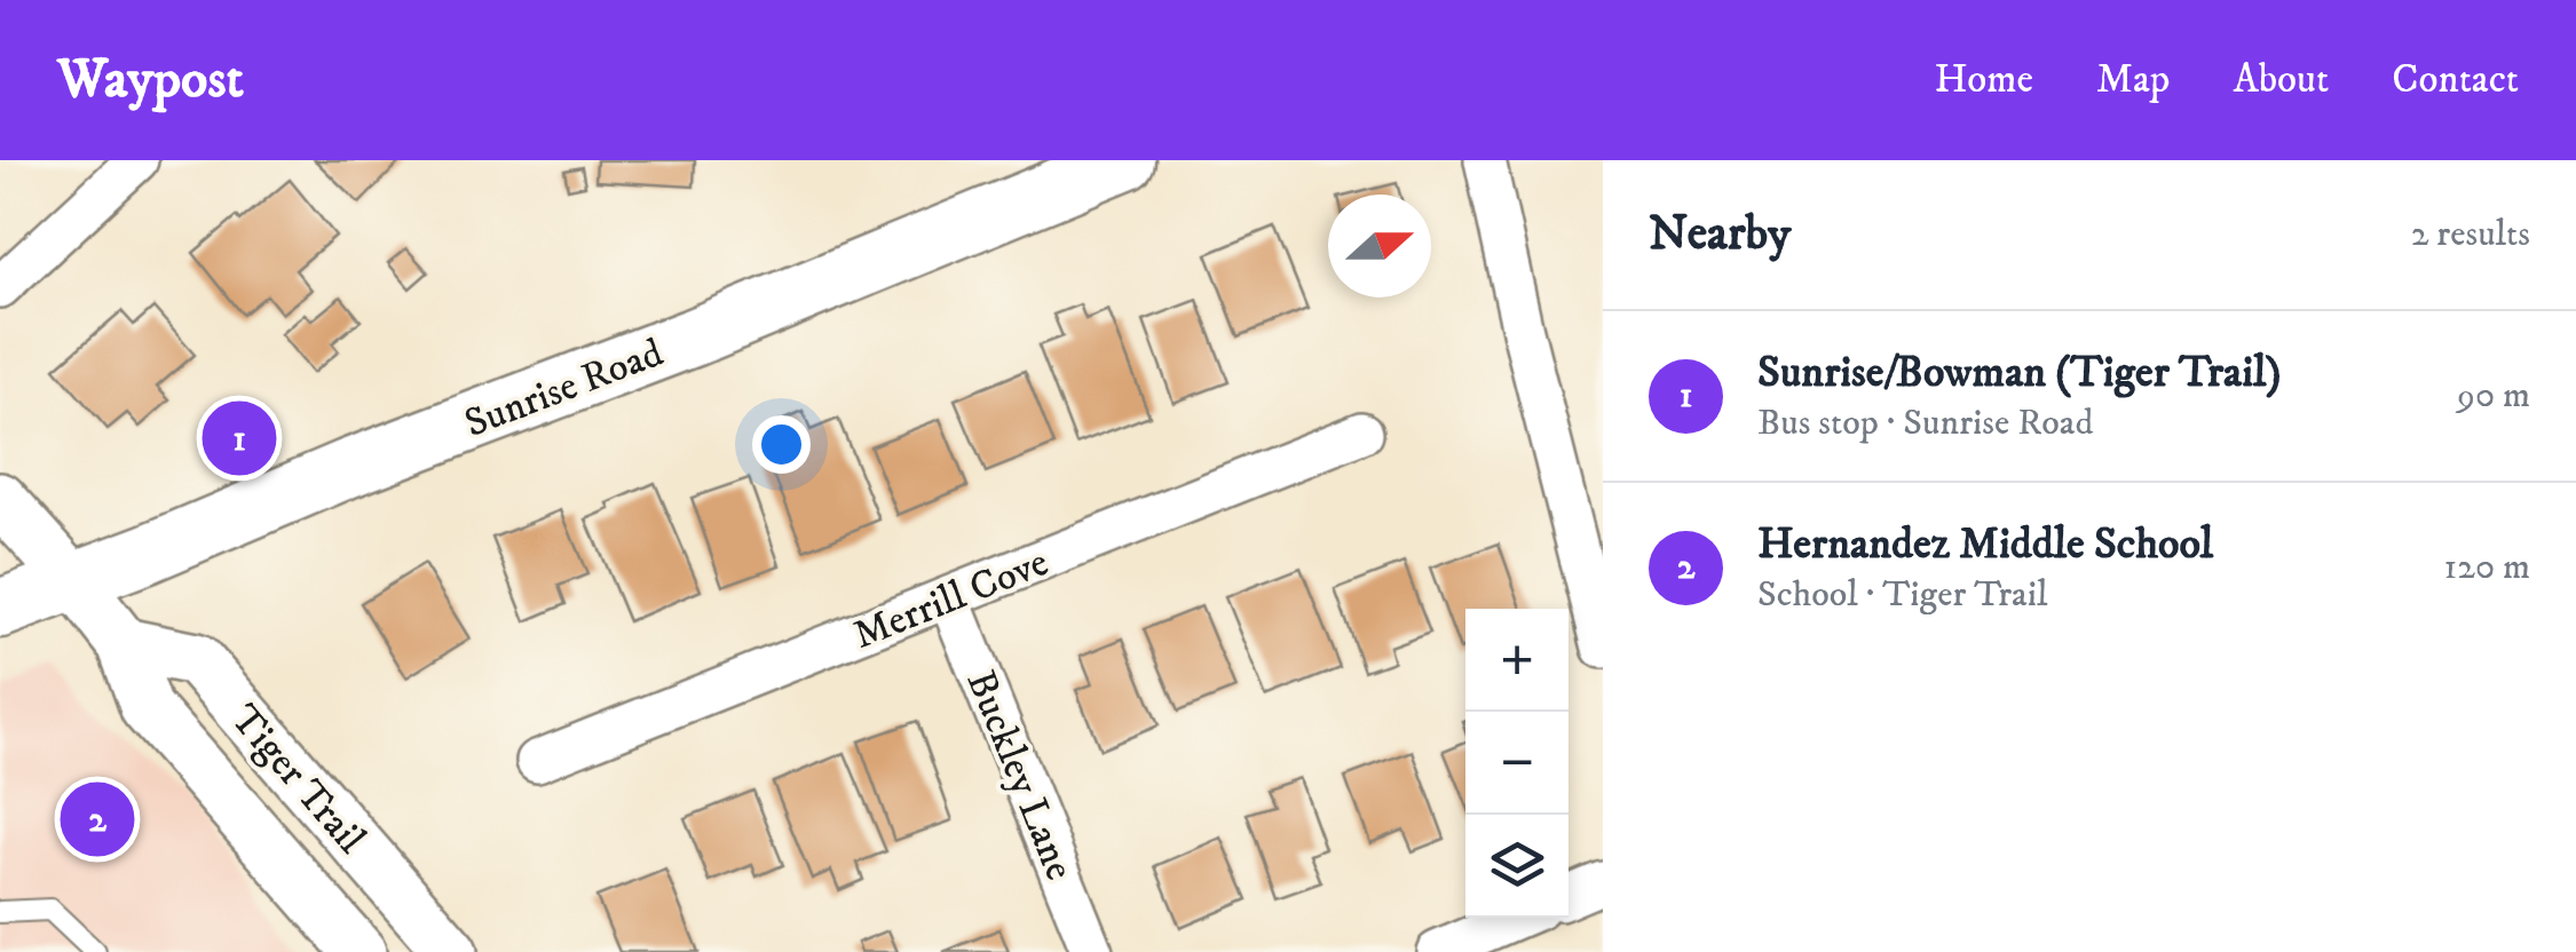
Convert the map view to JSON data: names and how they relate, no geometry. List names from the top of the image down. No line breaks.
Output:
{"streets":{"main road":["Sunrise Road"],"street":["Merrill Cove","Buckley Lane","Tiger Trail"]},"crossings":[["Sunrise Road","Tiger Trail"],["Merrill Cove","Buckley Lane"]],"north":"right","page":{"header":"Waypost","nav":["Home","Map","About","Contact"],"heading":["Nearby","2 results"],"list":[{"mark":"1","name":"Sunrise/Bowman (Tiger Trail)","note":"Bus stop · Sunrise Road","value":"90 m"},{"mark":"2","name":"Hernandez Middle School","note":"School · Tiger Trail","value":"120 m"}],"pins":["1","2"],"map_buttons":["+","−"]}}
